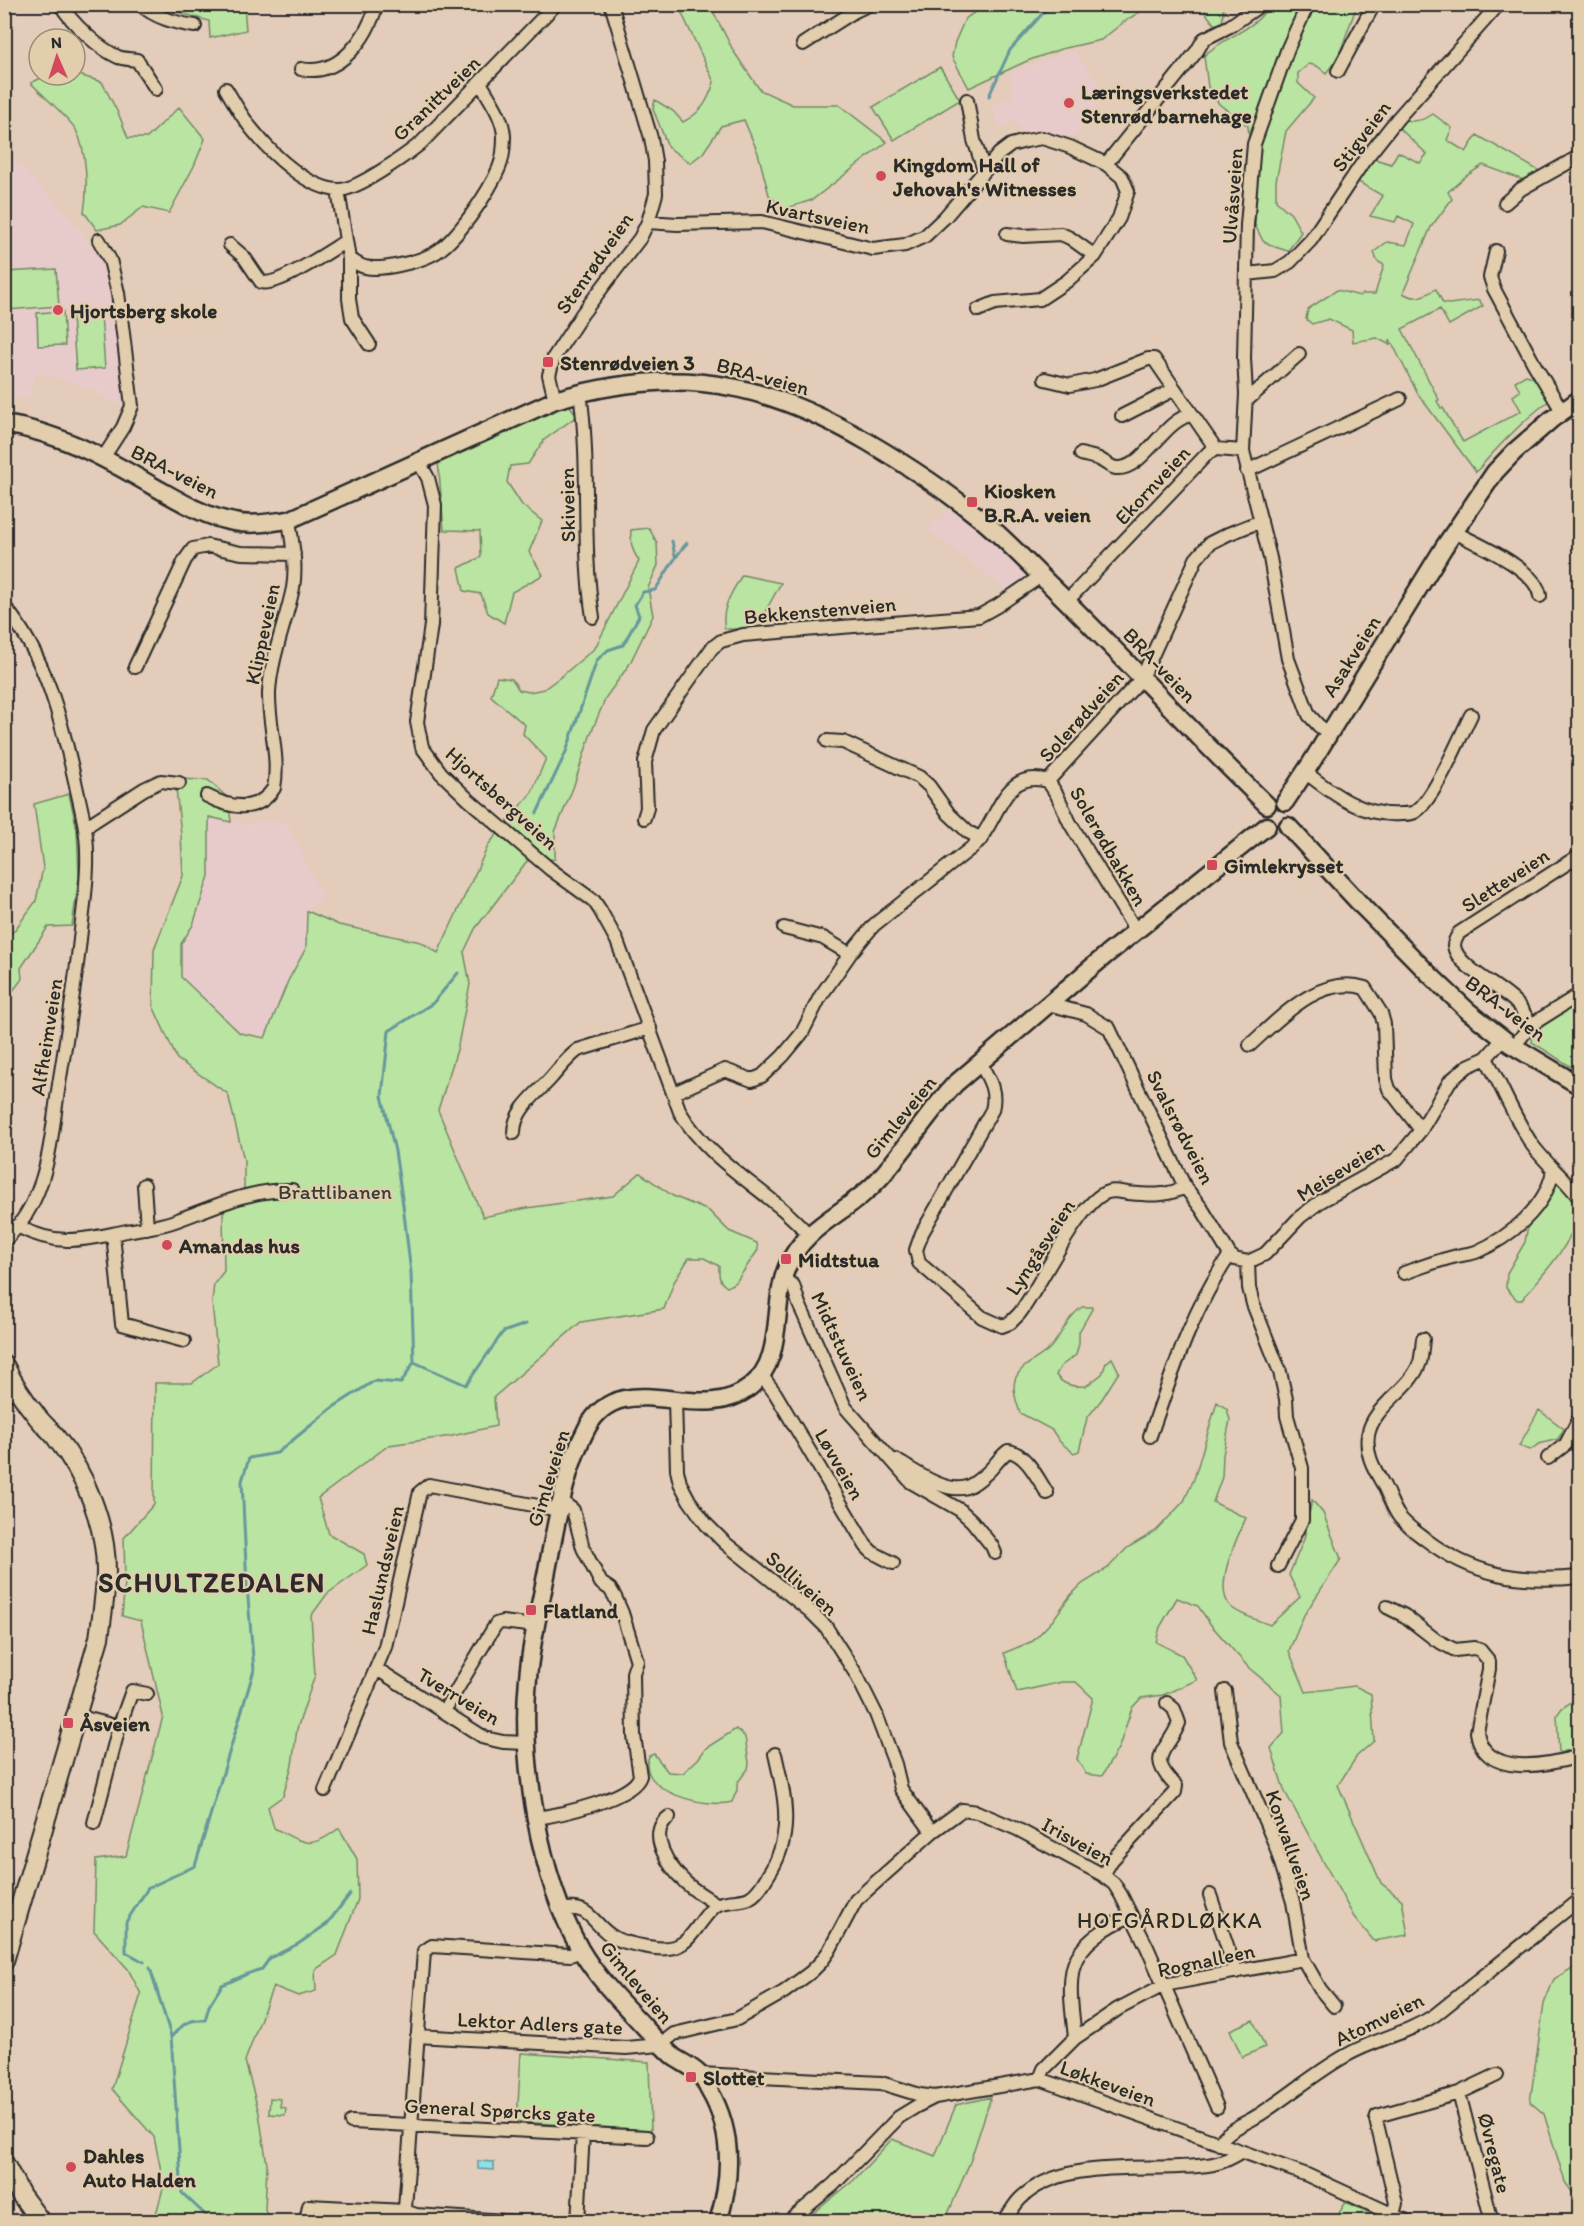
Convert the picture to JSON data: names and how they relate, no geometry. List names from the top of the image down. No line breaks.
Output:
{"streets":{"main road":["BRA-veien","Asakveien","Gimleveien"],"street":["Granittveien","Stigveien","Ulvåsveien","Kvartsveien","Stenrødveien","Ekornveien","Skiveien","Bekkenstenveien","Klippeveien","Solerødveien","Hjortsbergveien","Solerødbakken","Sletteveien","Alfheimveien","Svalsrødveien","Meiseveien","Lyngåsveien","Midtstuveien","Løvveien","Haslundsveien","Solliveien","Tverrveien","Irisveien","Konvallveien","Rognalleen","Atomveien","Lektor Adlers gate","Løkkeveien","General Spørcks gate","Øvregate"]},"crossings":[["Stigveien","Ulvåsveien"],["Ulvåsveien","Ekornveien"],["Ulvåsveien","Asakveien"],["Ulvåsveien","Solerødveien"],["Kvartsveien","Stenrødveien"],["Stenrødveien","BRA-veien"],["BRA-veien","Ekornveien"],["BRA-veien","Skiveien"],["BRA-veien","Bekkenstenveien"],["BRA-veien","Klippeveien"],["BRA-veien","Asakveien"],["BRA-veien","Solerødveien"],["BRA-veien","Hjortsbergveien"],["BRA-veien","Gimleveien"],["BRA-veien","Meiseveien"],["Asakveien","Gimleveien"],["Solerødveien","Hjortsbergveien"],["Solerødveien","Solerødbakken"],["Hjortsbergveien","Gimleveien"],["Solerødbakken","Gimleveien"],["Gimleveien","Svalsrødveien"],["Gimleveien","Lyngåsveien"],["Gimleveien","Midtstuveien"],["Gimleveien","Løvveien"],["Gimleveien","Haslundsveien"],["Gimleveien","Solliveien"],["Gimleveien","Tverrveien"],["Gimleveien","Irisveien"],["Gimleveien","Lektor Adlers gate"],["Svalsrødveien","Lyngåsveien"],["Haslundsveien","Tverrveien"],["Solliveien","Irisveien"],["Irisveien","Rognalleen"],["Irisveien","Lektor Adlers gate"],["Konvallveien","Rognalleen"],["Rognalleen","Løkkeveien"],["Atomveien","Løkkeveien"]],"districts":["SCHULTZEDALEN","HOFGÅRDLØKKA"],"parks":["Brattlibanen"],"places":{"other":["Læringsverkstedet Stenrød barnehage","Kingdom Hall of Jehovah's Witnesses","Hjortsberg skole","Amandas hus","Dahles Auto Halden"],"transit":["Stenrødveien 3","Kiosken B.R.A. veien","Gimlekrysset","Midtstua","Flatland","Åsveien","Slottet"]},"north":"top"}
